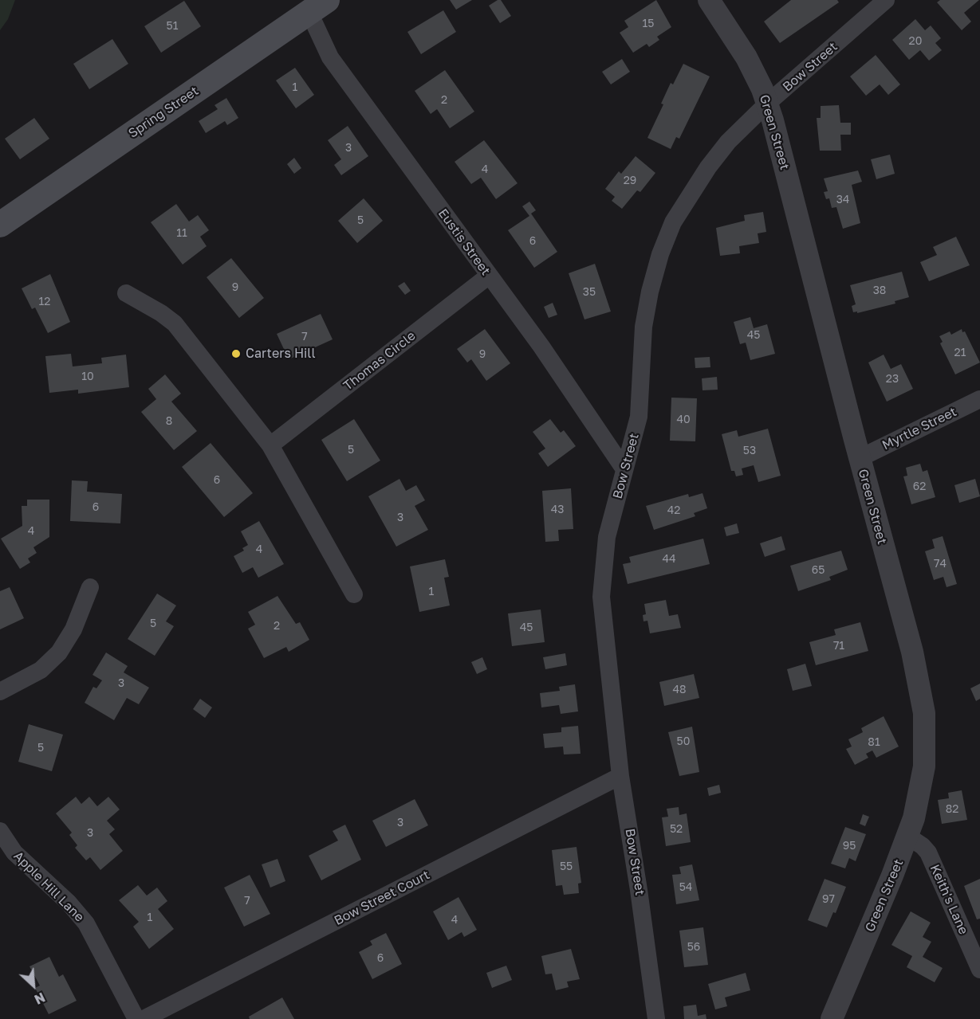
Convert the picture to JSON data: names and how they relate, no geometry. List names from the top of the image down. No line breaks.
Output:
{"streets":{"main road":["Spring Street"],"street":["Bow Street","Green Street","Eustis Street","Thomas Circle","Myrtle Street","Apple Hill Lane","Bow Street Court","Keith's Lane"]},"crossings":[["Bow Street","Green Street"],["Bow Street","Eustis Street"],["Bow Street","Bow Street Court"],["Spring Street","Eustis Street"],["Green Street","Myrtle Street"],["Green Street","Keith's Lane"],["Eustis Street","Thomas Circle"]],"places":["Carters Hill"],"house_numbers":["15","51","20","1","2","3","4","29","34","5","11","6","9","38","35","12","45","7","21","9","10","23","40","8","5","53","6","62","6","43","42","3","4","4","44","74","65","1","5","2","45","71","3","48","50","81","5","82","3","52","3","95","55","54","97","7","1","4","56","6"],"north":"bottom right"}
